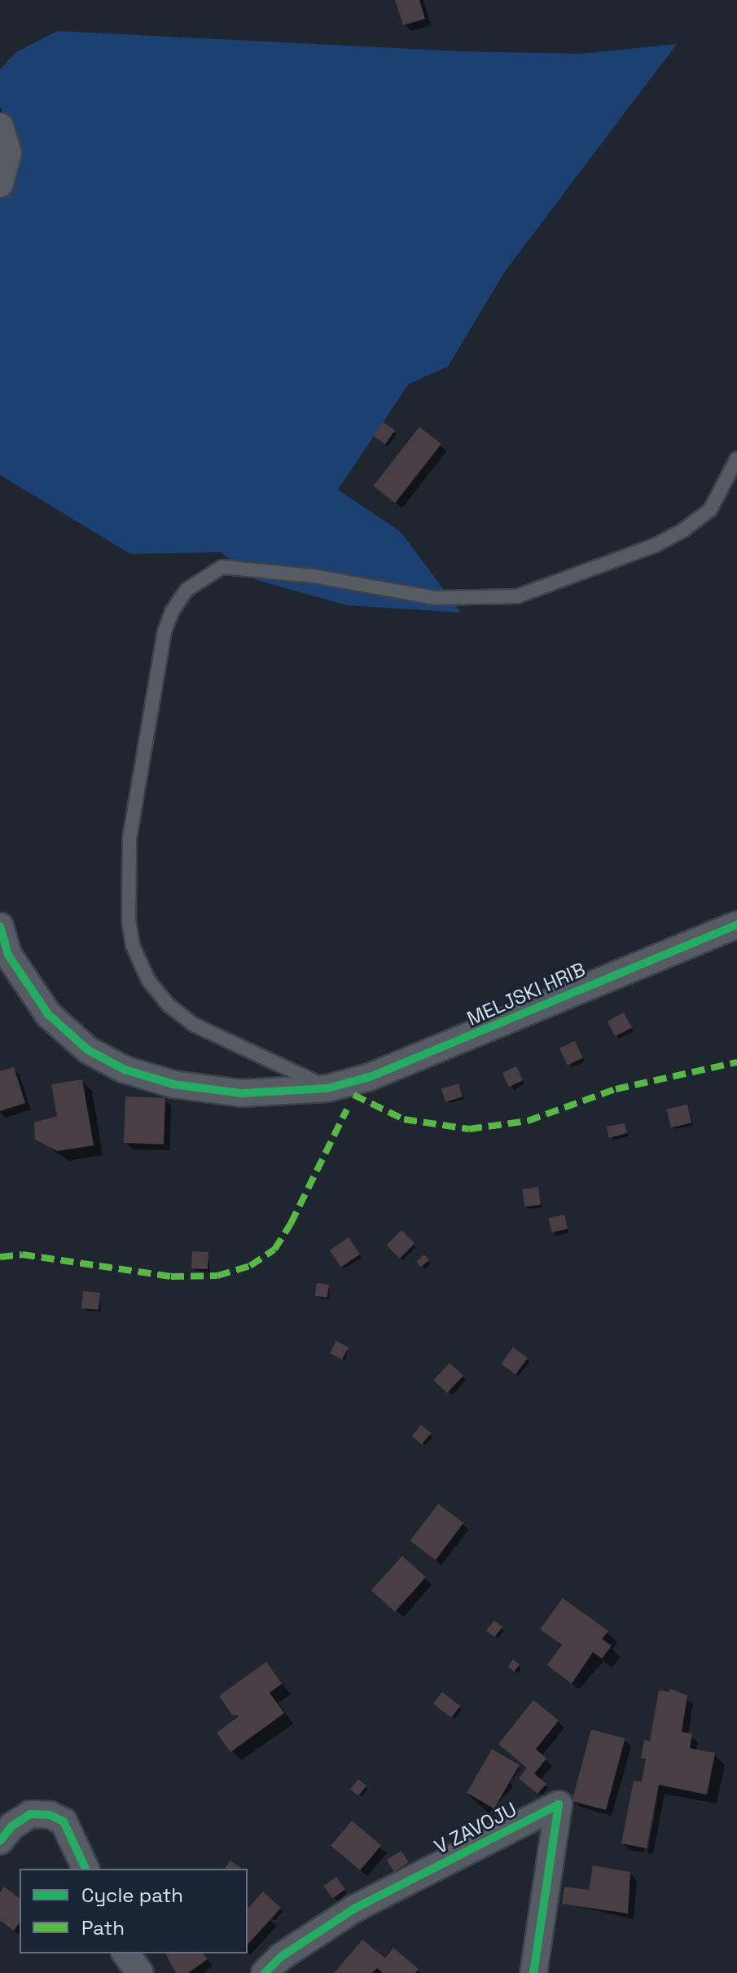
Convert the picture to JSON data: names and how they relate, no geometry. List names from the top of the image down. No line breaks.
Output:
{"streets":{"street":["MELJSKI HRIB","V ZAVOJU"]},"legend":["Cycle path","Path"]}
